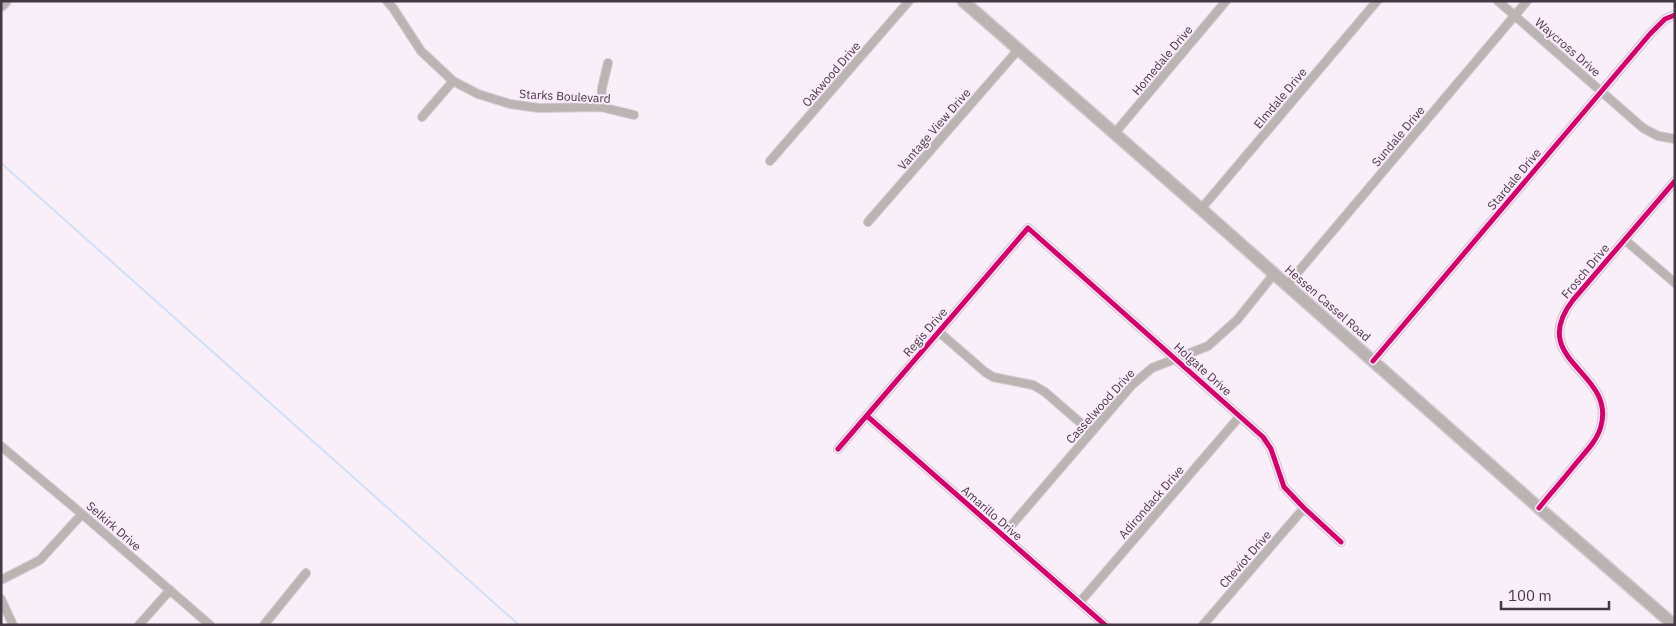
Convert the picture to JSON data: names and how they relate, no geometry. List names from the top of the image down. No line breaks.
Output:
{"streets":{"main road":["Hessen Cassel Road"],"street":["Waycross Drive","Homedale Drive","Oakwood Drive","Starks Boulevard","Elmdale Drive","Vantage View Drive","Sundale Drive","Stardale Drive","Frosch Drive","Regis Drive","Holgate Drive","Casselwood Drive","Adirondack Drive","Amarillo Drive","Selkirk Drive","Cheviot Drive"]},"crossings":[["Waycross Drive","Sundale Drive"],["Waycross Drive","Stardale Drive"],["Homedale Drive","Hessen Cassel Road"],["Elmdale Drive","Hessen Cassel Road"],["Vantage View Drive","Hessen Cassel Road"],["Sundale Drive","Hessen Cassel Road"],["Stardale Drive","Hessen Cassel Road"],["Frosch Drive","Hessen Cassel Road"],["Hessen Cassel Road","Casselwood Drive"],["Regis Drive","Holgate Drive"],["Regis Drive","Amarillo Drive"],["Holgate Drive","Casselwood Drive"],["Holgate Drive","Adirondack Drive"],["Holgate Drive","Cheviot Drive"],["Casselwood Drive","Amarillo Drive"],["Adirondack Drive","Amarillo Drive"]],"scale_bar":"100 m"}
